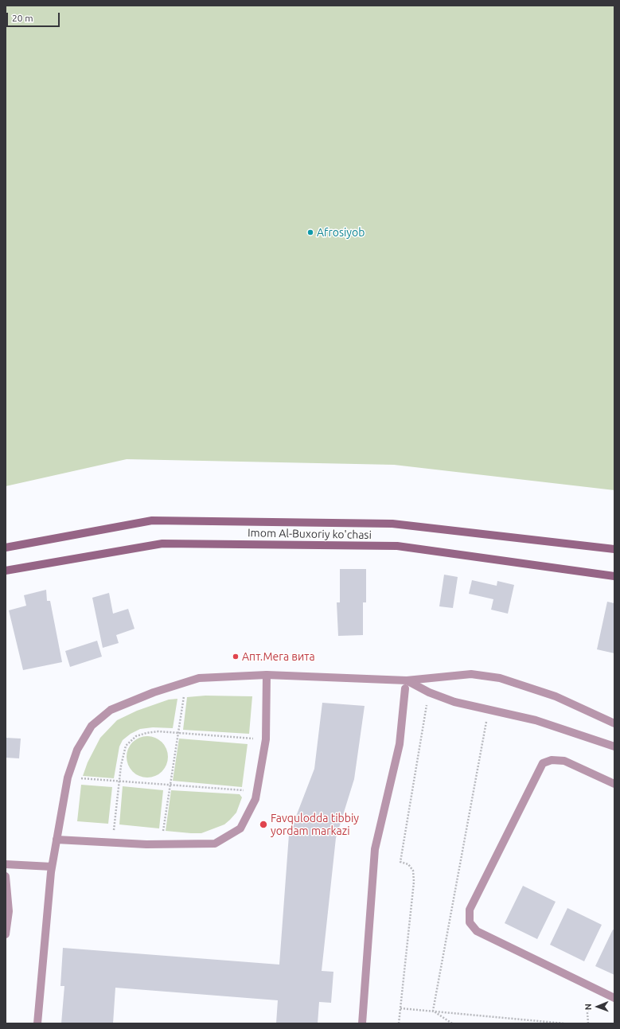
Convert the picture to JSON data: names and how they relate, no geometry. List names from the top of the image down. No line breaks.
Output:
{"streets":{"main road":["Imom Al-Buxoriy ko'chasi"]},"places":["Afrosiyob","Апт.Мега вита","Favqulodda tibbiy yordam markazi"],"scale_bar":"20 m","north":"left"}
